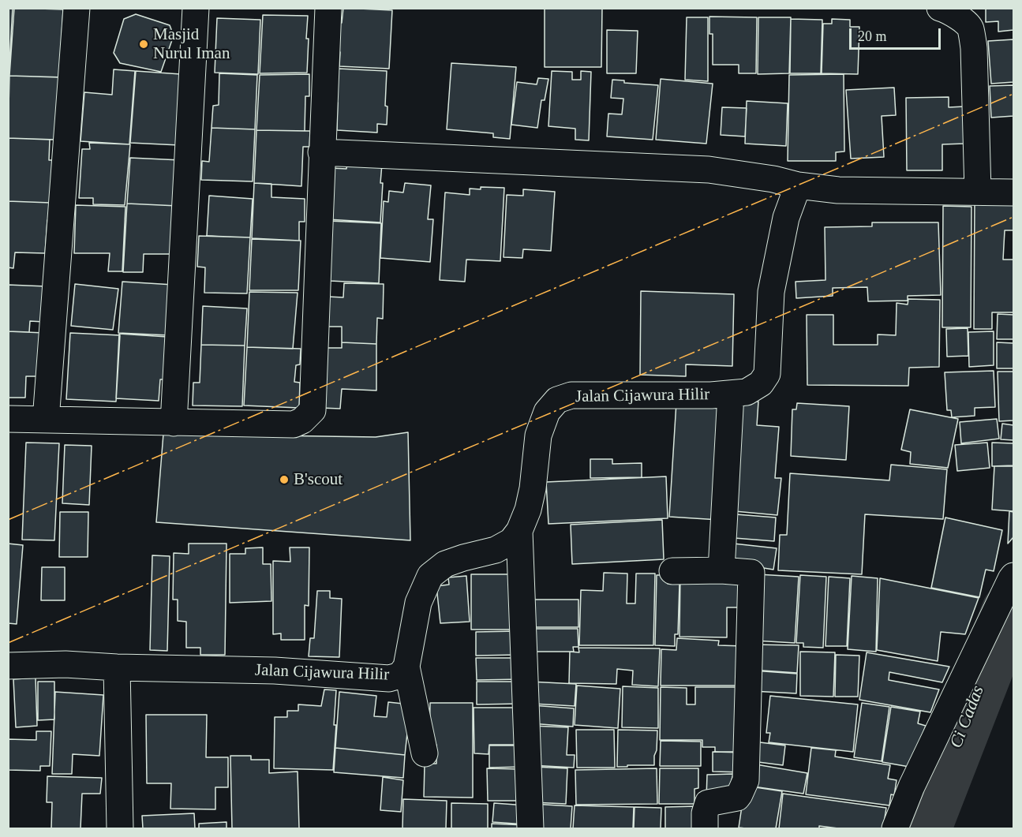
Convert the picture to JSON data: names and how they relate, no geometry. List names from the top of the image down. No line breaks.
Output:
{"streets":{"street":["Jalan Cijawura Hilir"]},"water":["Ci Cadas"],"places":["Masjid Nurul Iman","B'scout"],"scale_bar":"20 m"}
